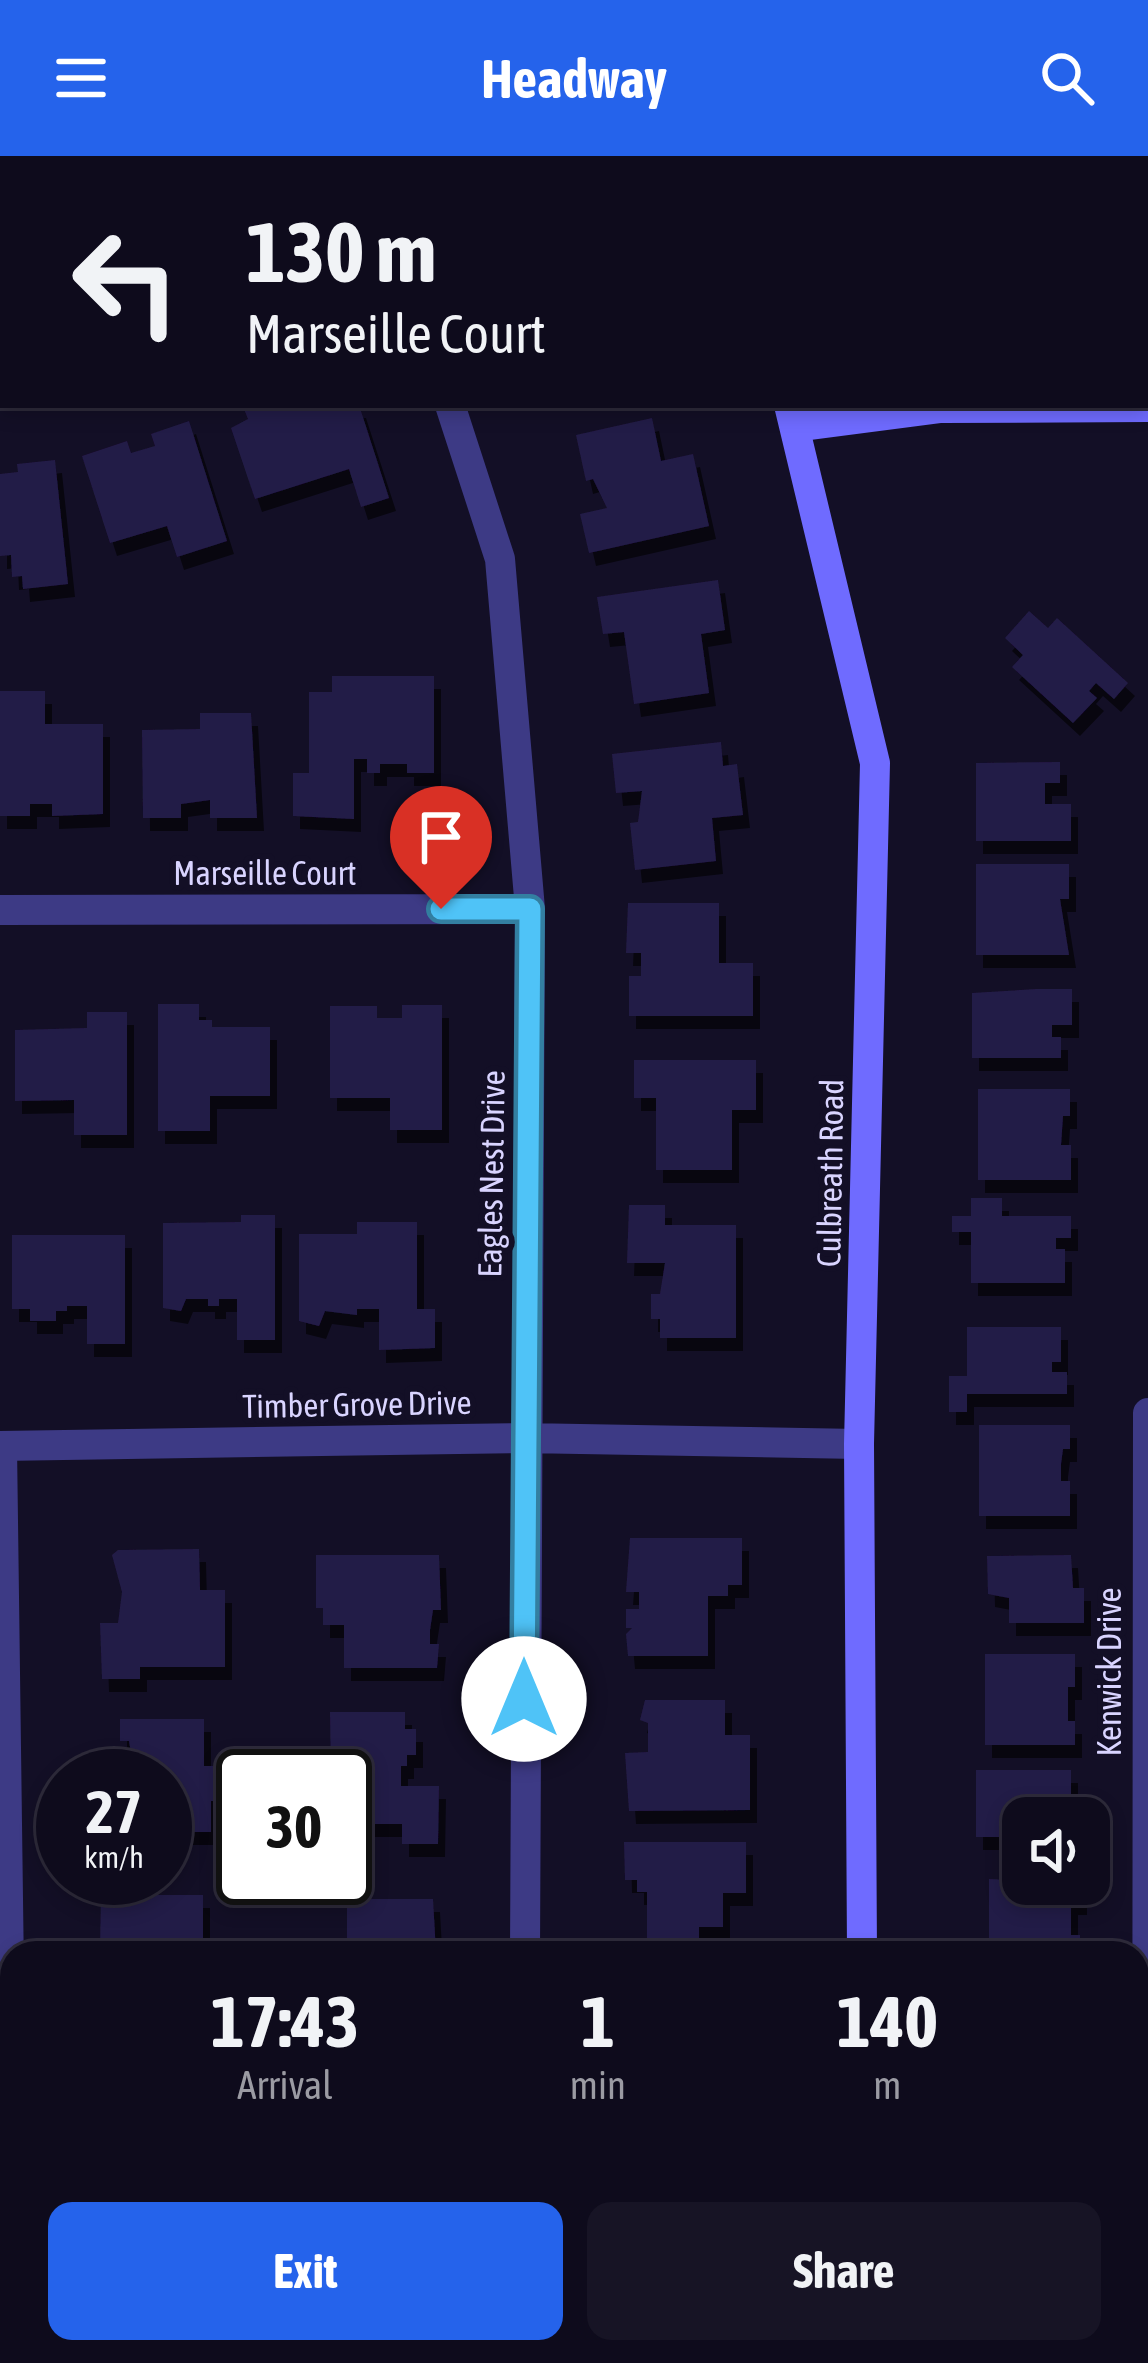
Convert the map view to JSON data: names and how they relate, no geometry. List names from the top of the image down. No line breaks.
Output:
{"streets":{"street":["Marseille Court","Culbreath Road","Eagles Nest Drive","Timber Grove Drive","Kenwick Drive"]},"crossings":[["Marseille Court","Eagles Nest Drive"],["Culbreath Road","Timber Grove Drive"],["Eagles Nest Drive","Timber Grove Drive"]],"page":{"header":"Headway","turn":["130 m","Marseille Court"],"speed":"27 km/h","limit":"30","eta":["17:43","Arrival","1","min","140","m"],"buttons":["Exit","Share"]}}
